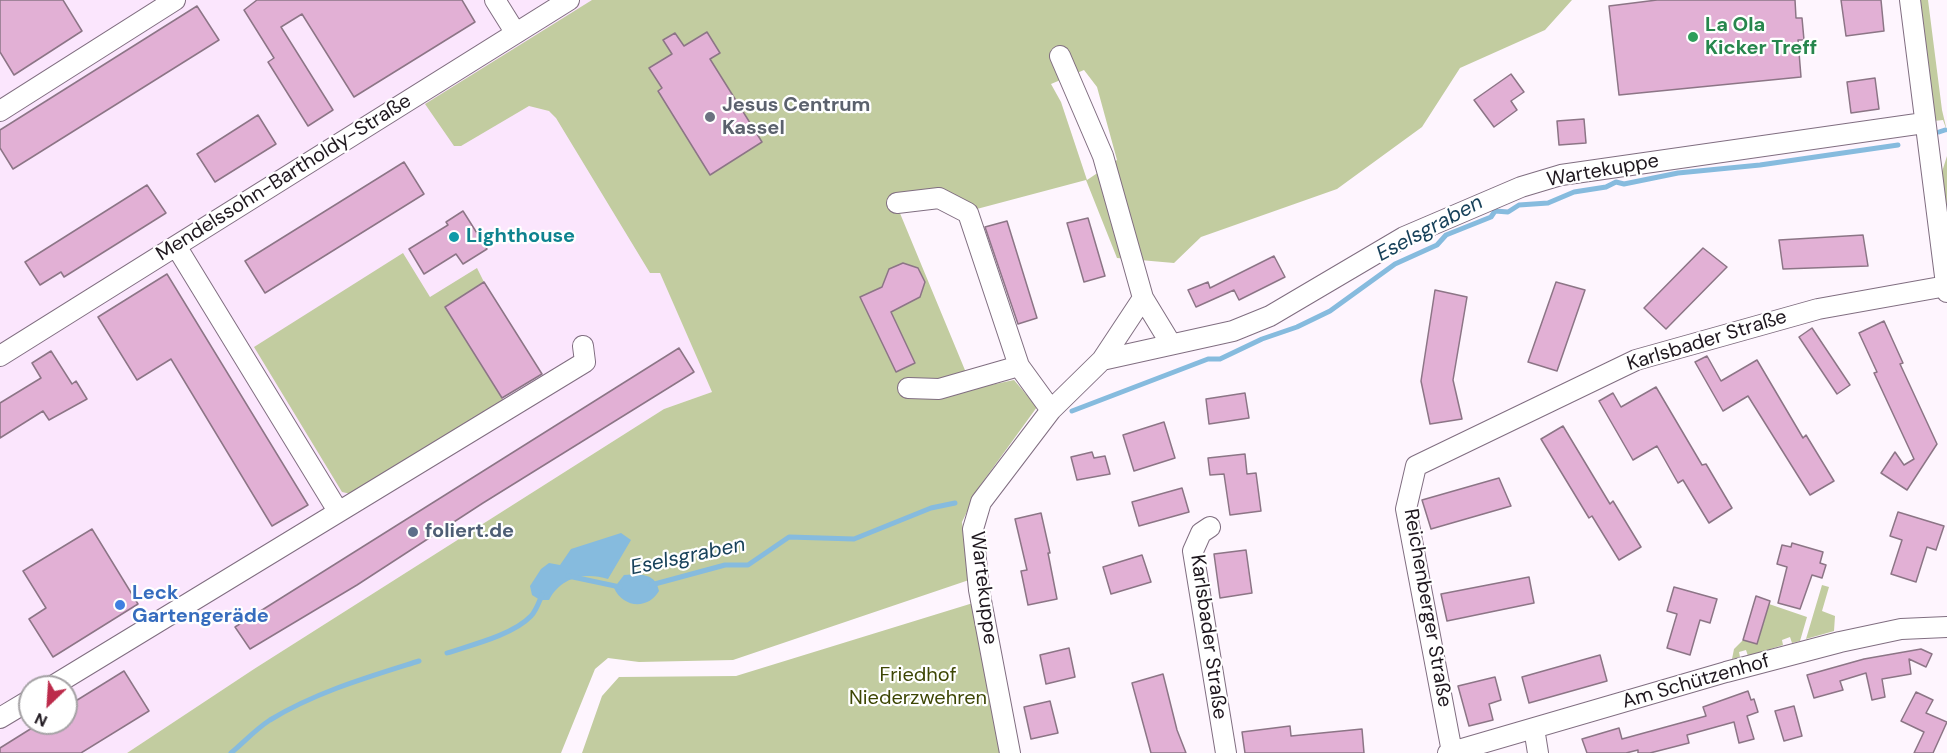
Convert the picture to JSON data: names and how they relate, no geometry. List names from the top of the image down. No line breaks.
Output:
{"streets":{"street":["Wartekuppe","Mendelssohn-Bartholdy-Straße","Karlsbader Straße","Reichenberger Straße","Am Schützenhof"]},"crossings":[["Karlsbader Straße","Reichenberger Straße"],["Reichenberger Straße","Am Schützenhof"]],"water":["Eselsgraben"],"parks":["Friedhof Niederzwehren"],"places":["La Ola Kicker Treff","Jesus Centrum Kassel","Lighthouse","foliert.de","Leck Gartengeräde"],"north":"bottom left"}
